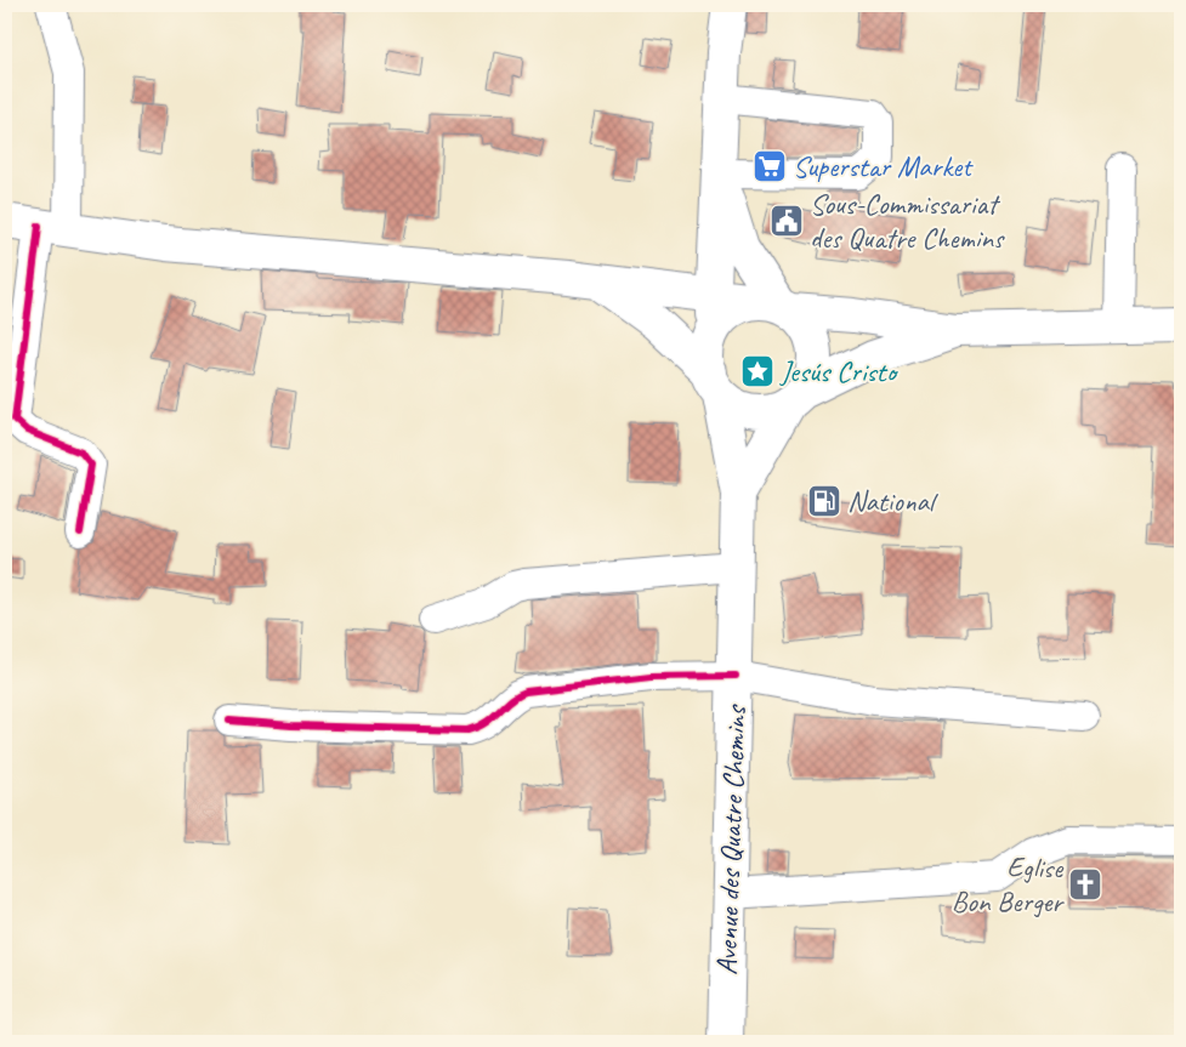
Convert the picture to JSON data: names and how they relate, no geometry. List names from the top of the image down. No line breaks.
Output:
{"streets":{"main road":["Avenue des Quatre Chemins"]},"places":{"supermarket":["Superstar Market"],"public building":["Sous-Commissariat des Quatre Chemins"],"place":["Jesús Cristo"],"fuel station":["National"],"church":["Eglise Bon Berger"]}}
